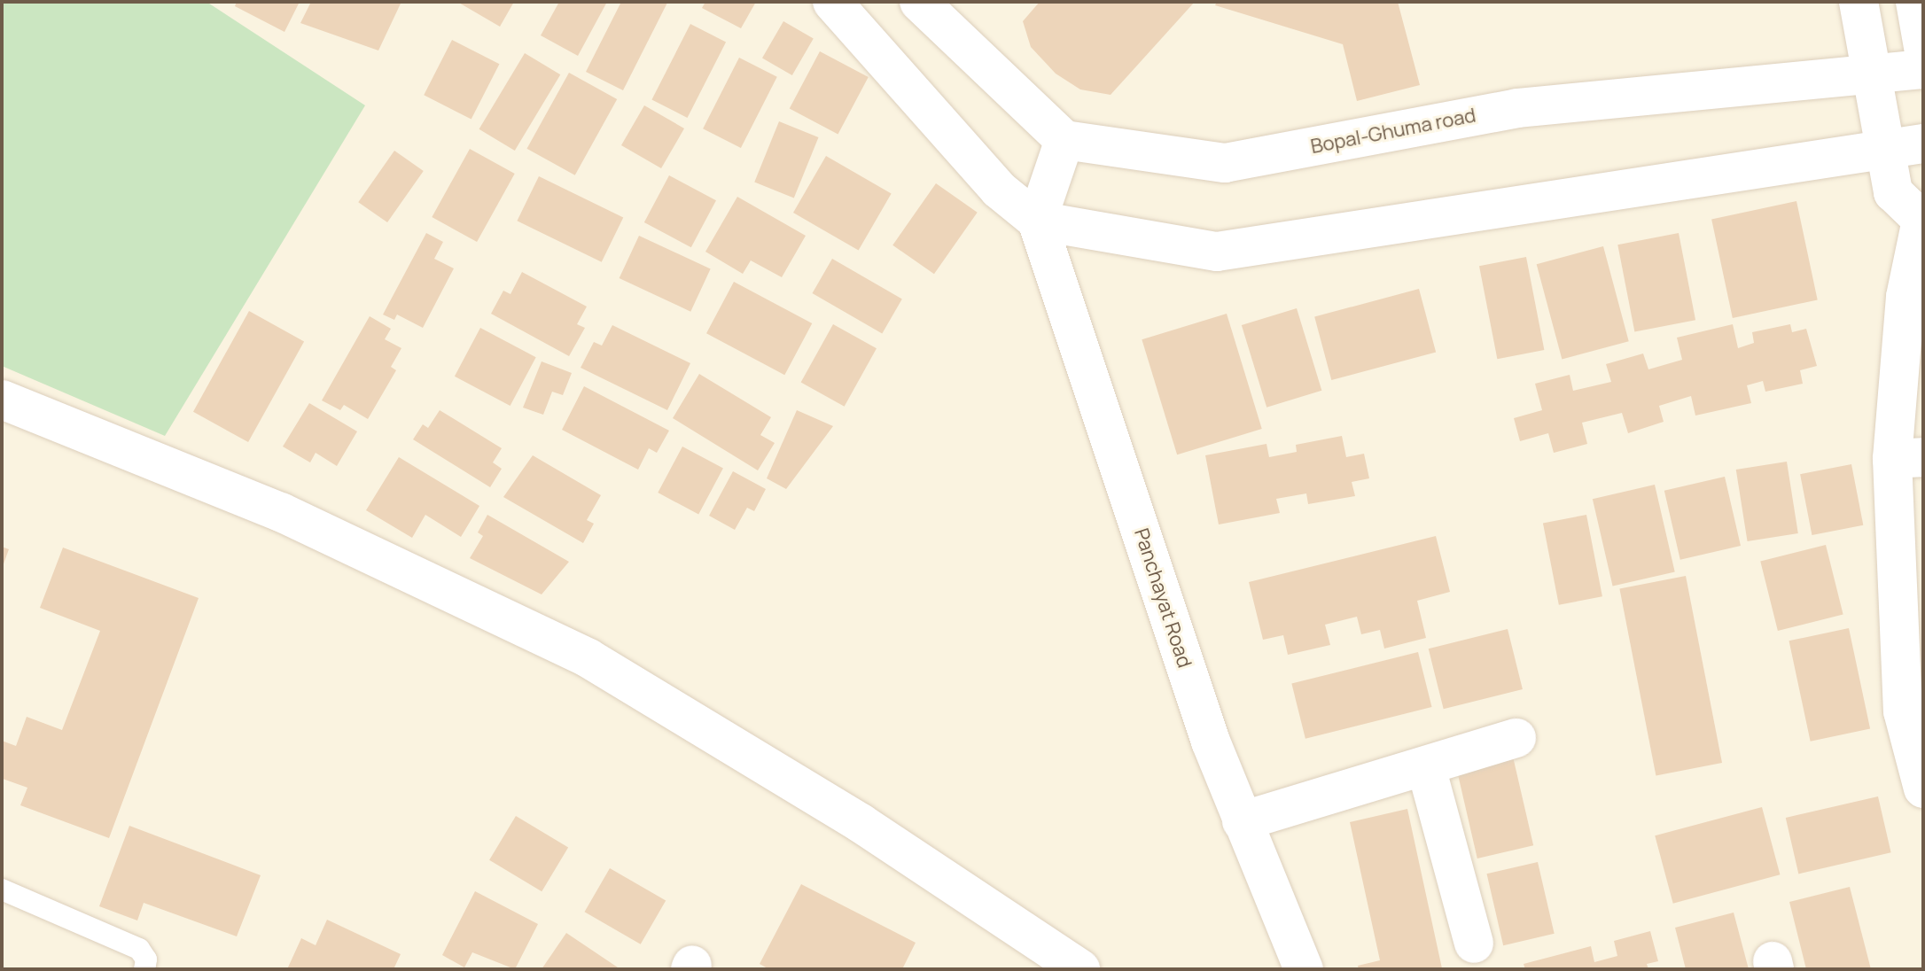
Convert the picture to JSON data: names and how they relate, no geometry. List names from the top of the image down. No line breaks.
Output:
{"streets":{"street":["Bopal-Ghuma road","Panchayat Road"]}}
